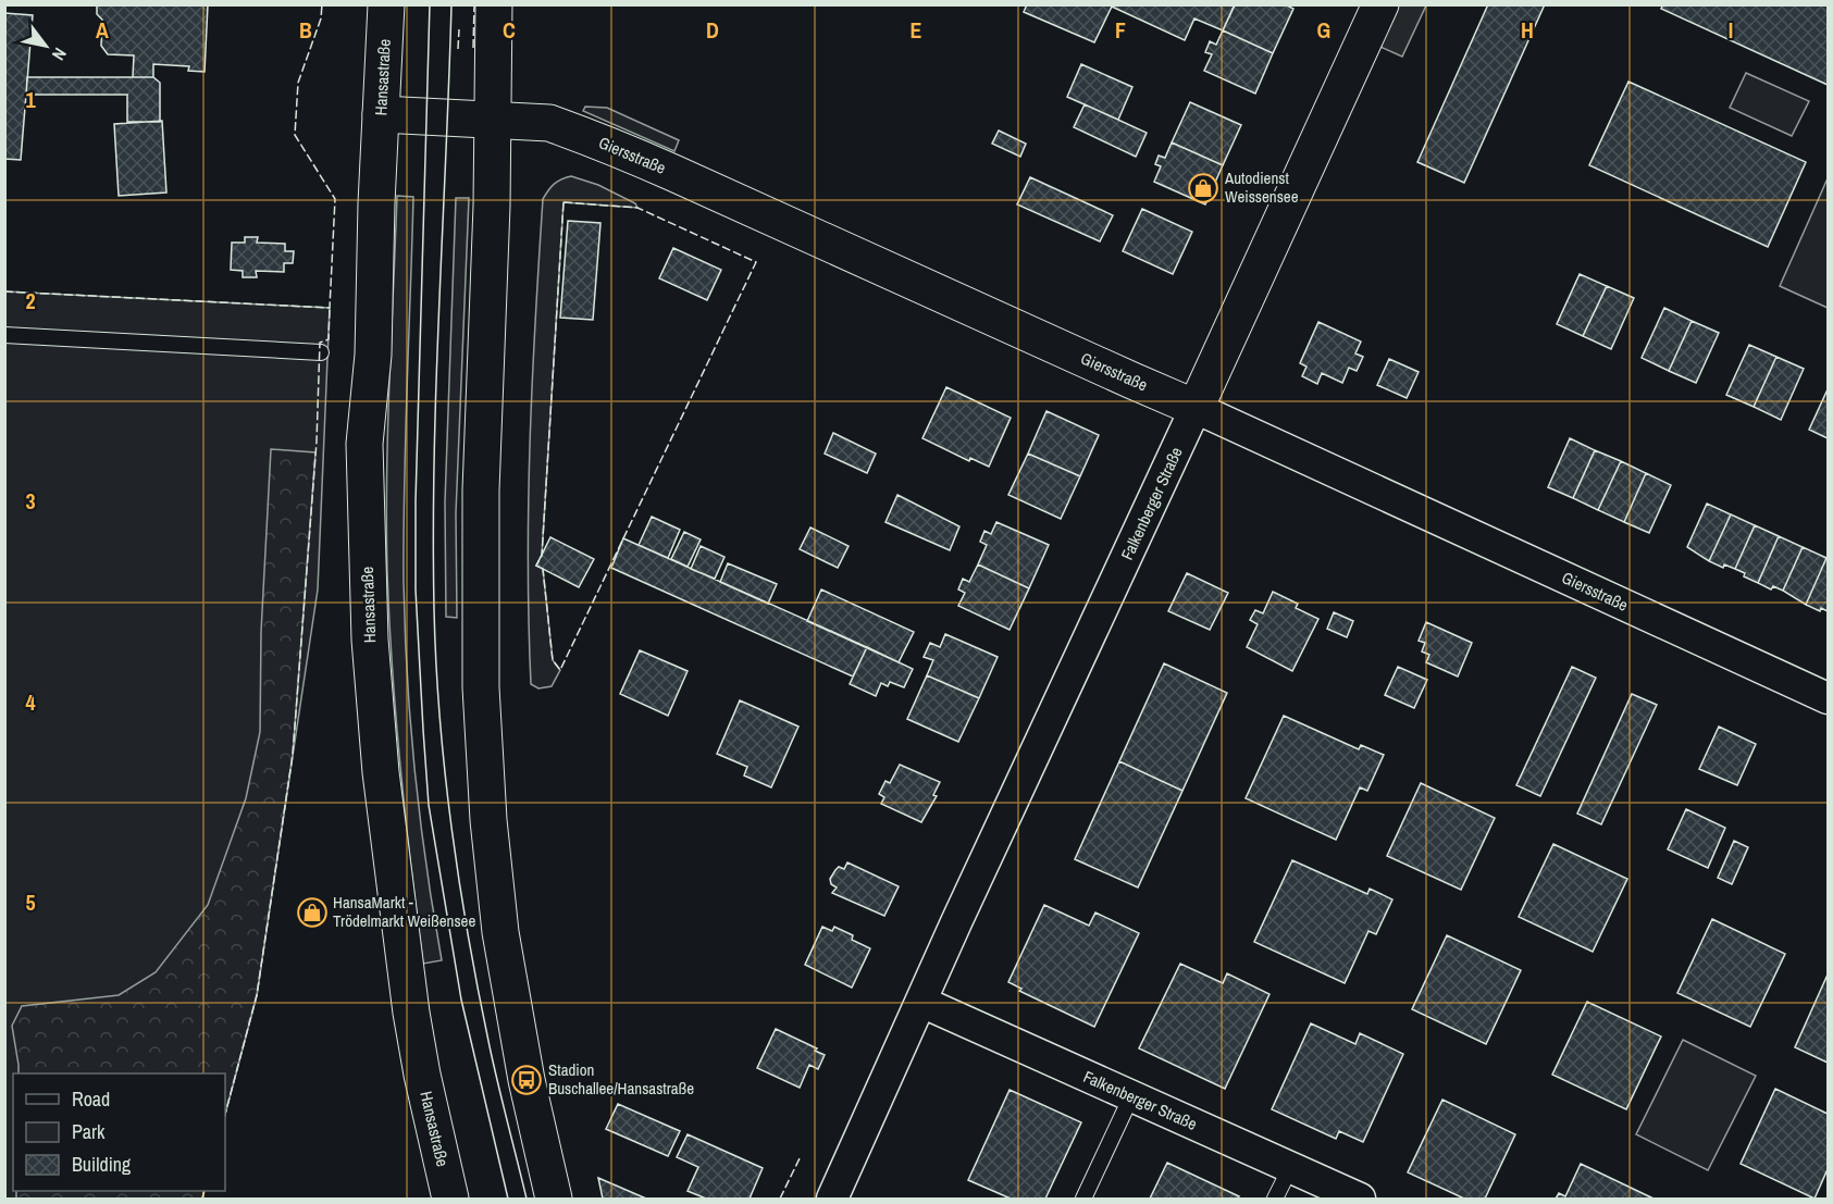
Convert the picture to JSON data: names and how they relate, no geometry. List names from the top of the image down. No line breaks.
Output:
{"streets":{"main road":["Hansastraße","Giersstraße","Falkenberger Straße"]},"crossings":[["Hansastraße","Giersstraße"],["Giersstraße","Falkenberger Straße"]],"places":{"shop":["Autodienst Weissensee","HansaMarkt - Trödelmarkt Weißensee"],"bus stop":["Stadion Buschallee/Hansastraße"]},"legend":["Road","Park","Building"],"north":"bottom right","grid":{"columns":["A","B","C","D","E","F","G","H","I"],"rows":["1","2","3","4","5"]}}
